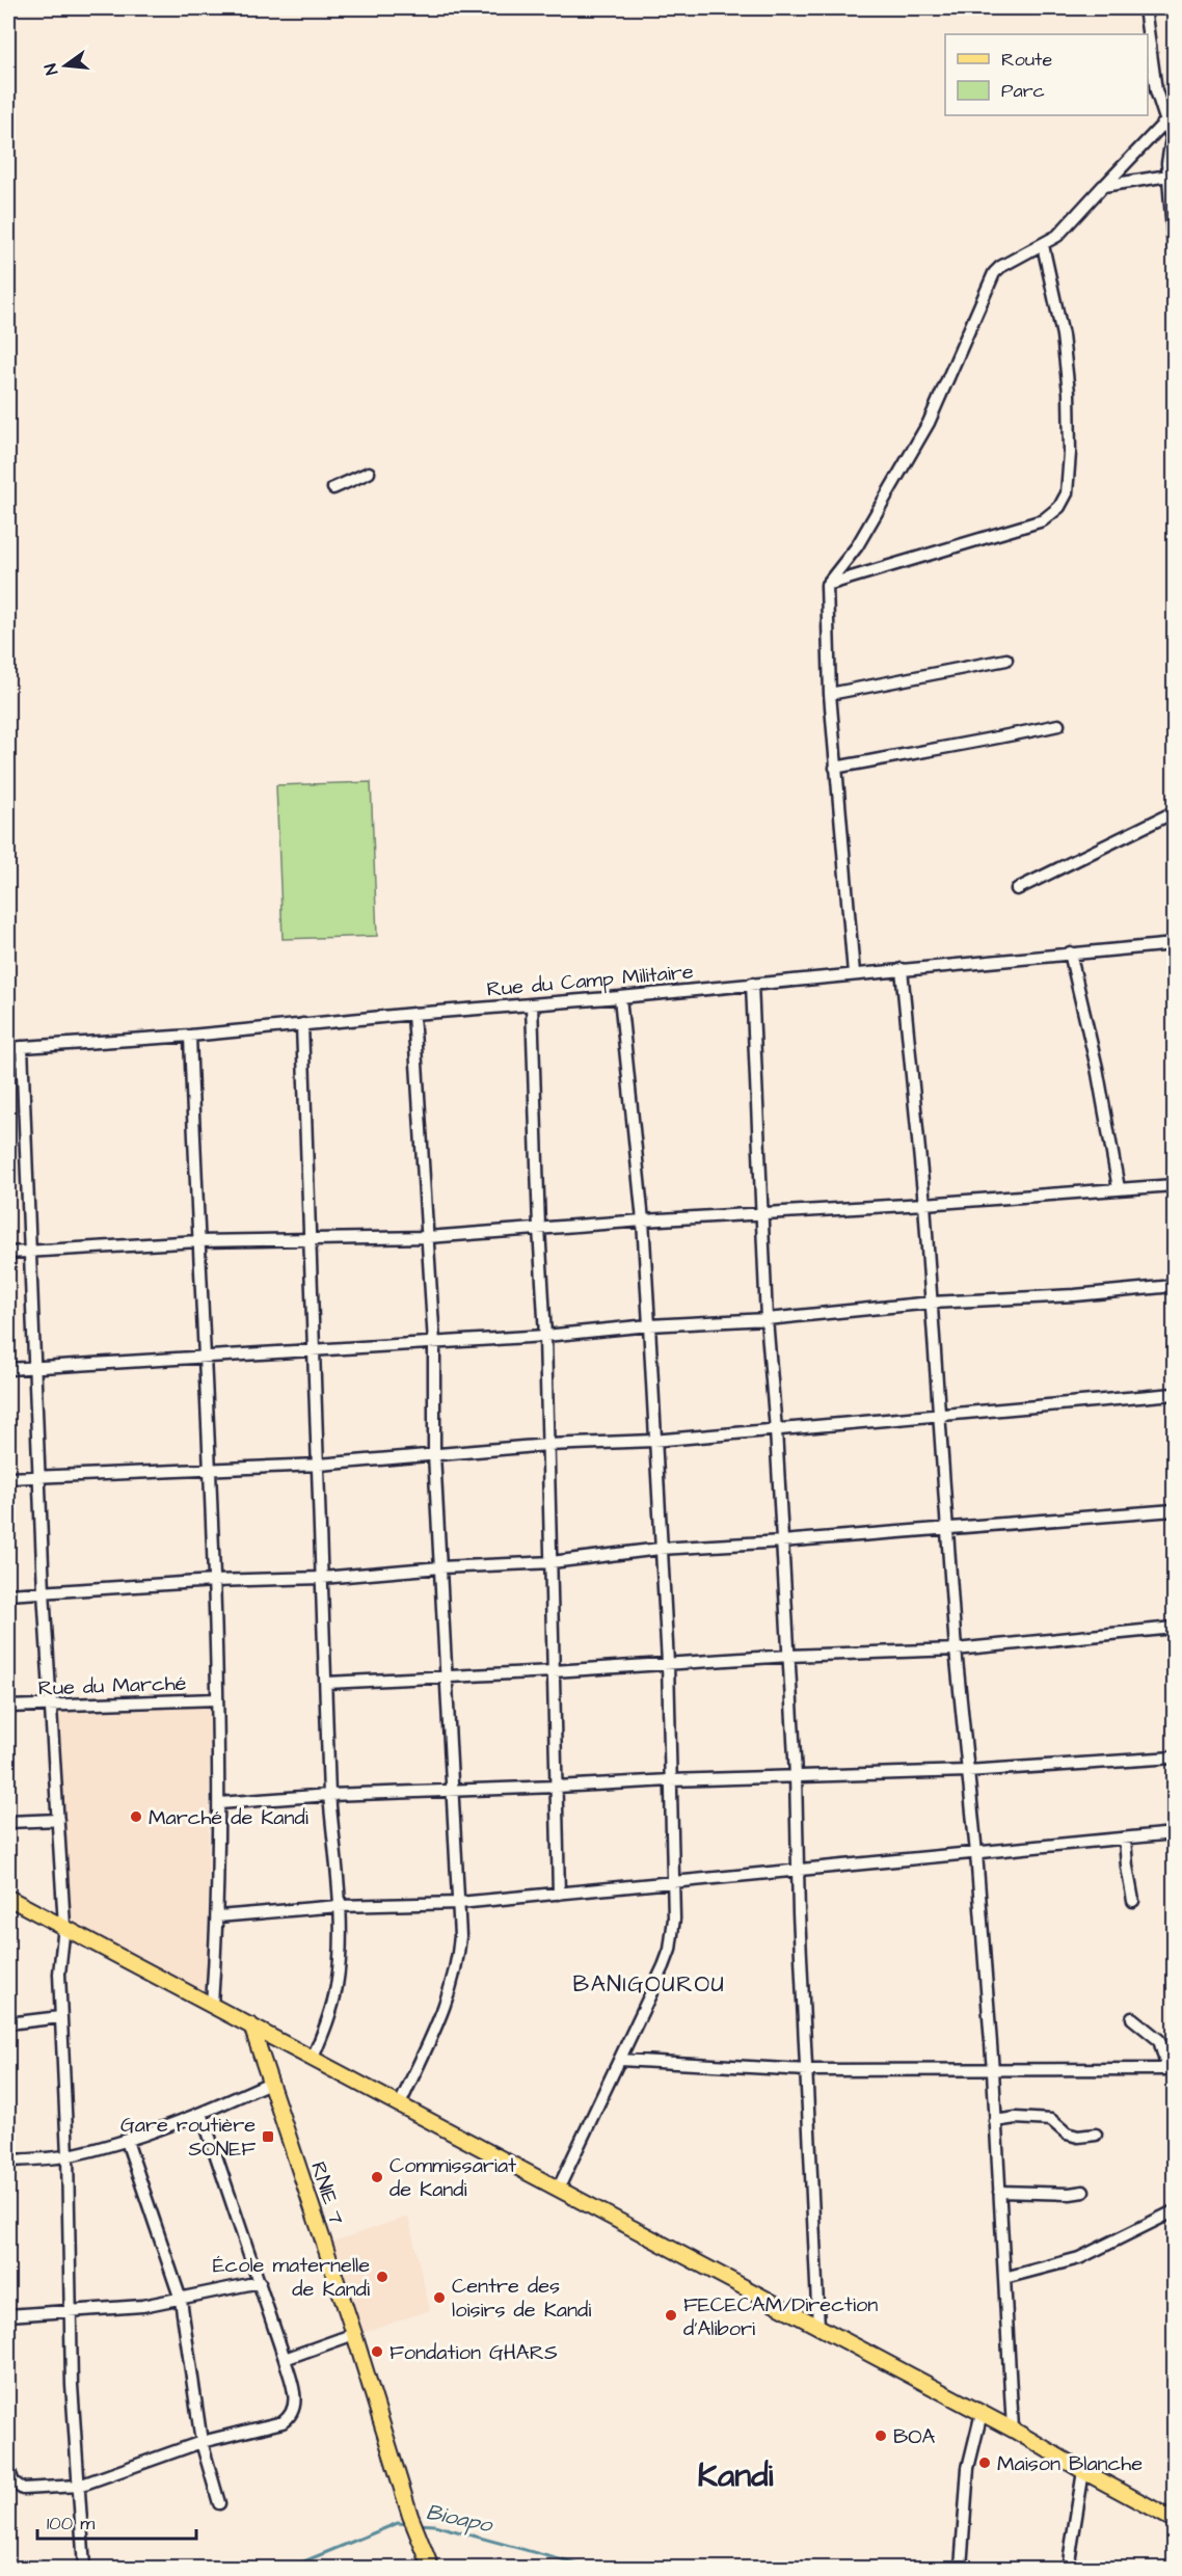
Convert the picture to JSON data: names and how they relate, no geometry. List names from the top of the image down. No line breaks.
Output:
{"streets":{"main road":["RNIE 7"],"street":["Rue du Camp Militaire","Rue du Marché"]},"districts":["BANIGOUROU","Kandi"],"water":["Bioapo"],"places":{"other":["Marché de Kandi","Commissariat de Kandi","École maternelle de Kandi","Centre des loisirs de Kandi","FECECAM/Direction d'Alibori","Fondation GHARS","BOA","Maison Blanche"],"transit":["Gare routière SONEF"]},"legend":["Route","Parc"],"scale_bar":"100 m","north":"left"}
